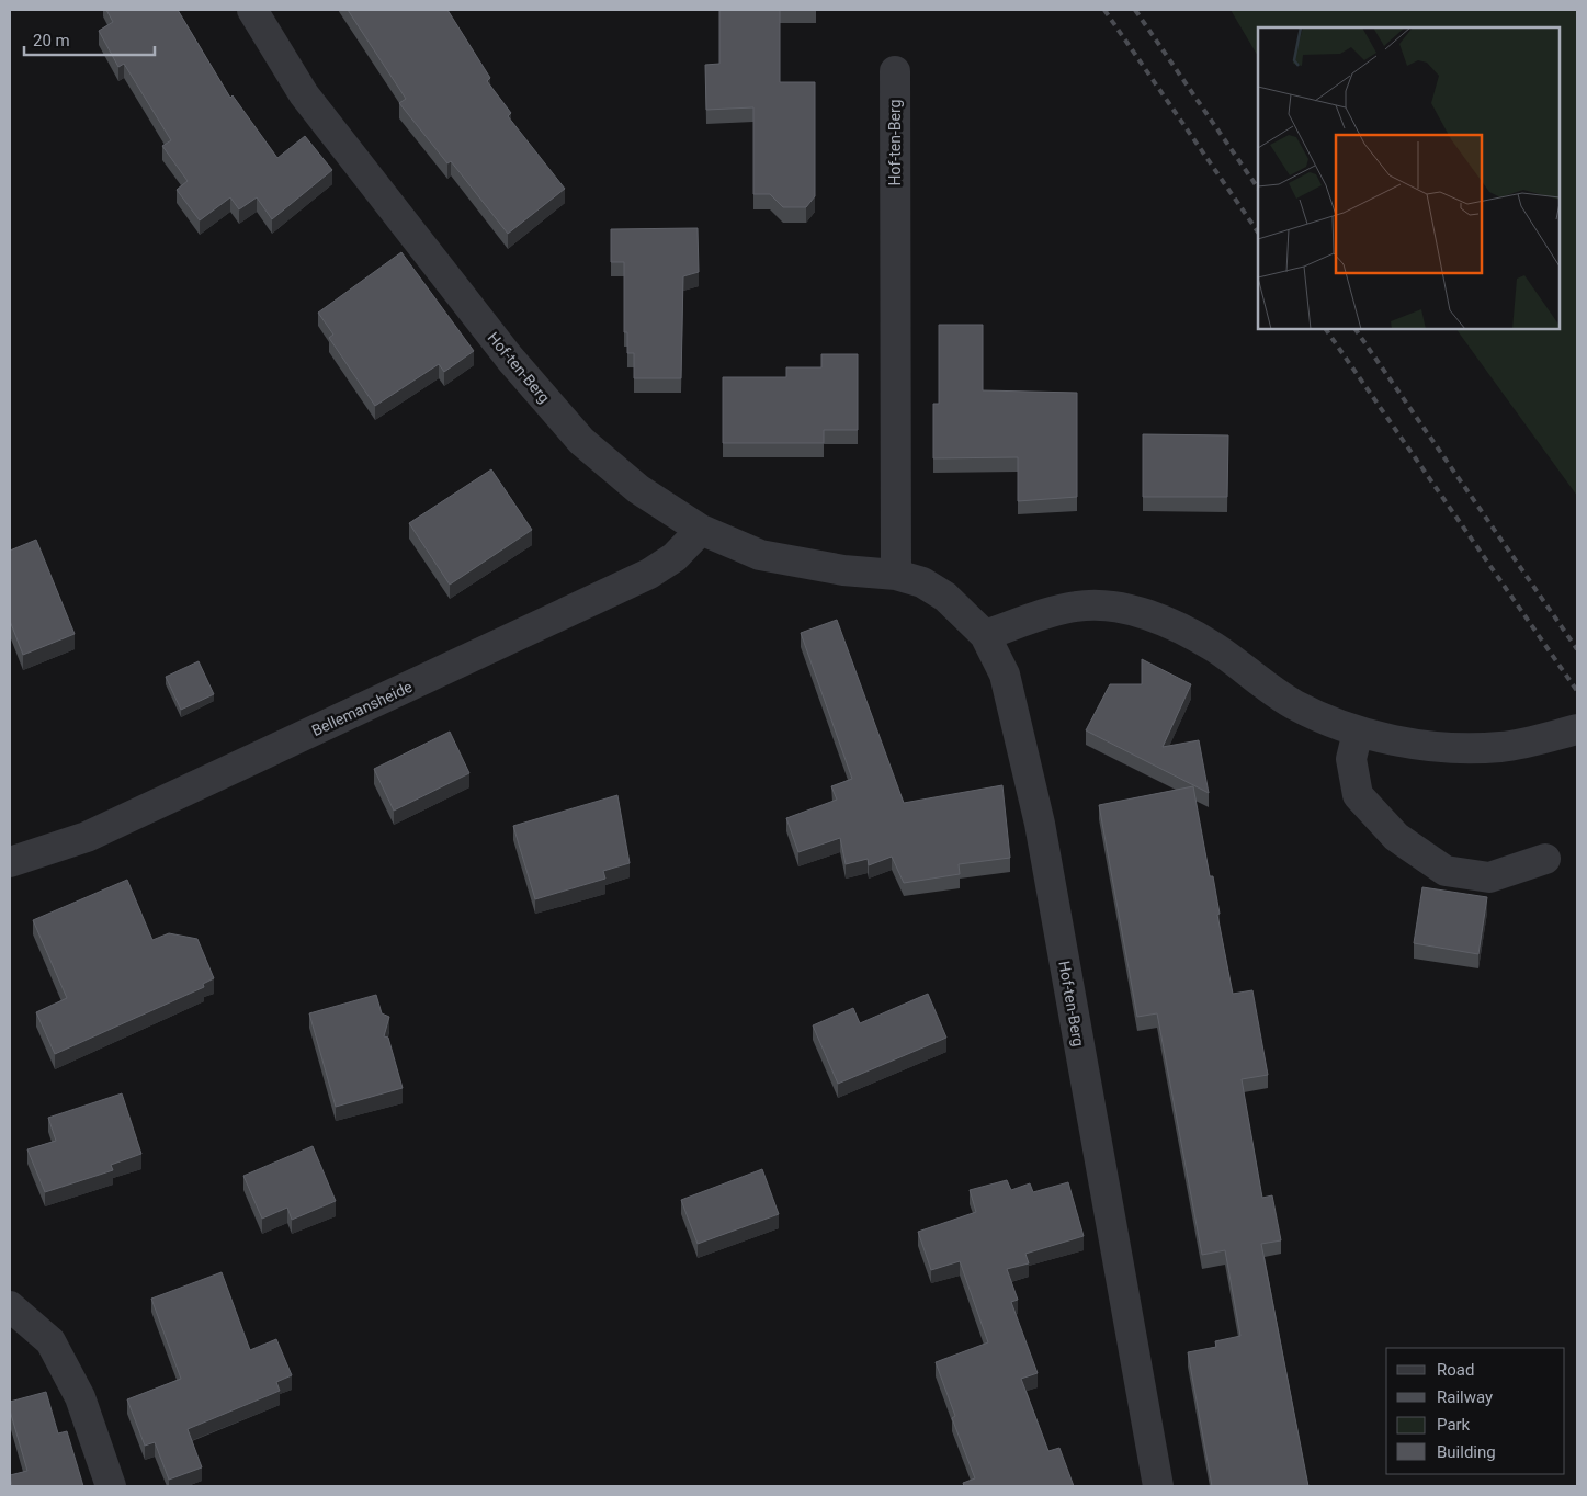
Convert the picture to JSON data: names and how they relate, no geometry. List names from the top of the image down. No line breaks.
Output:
{"streets":{"street":["Hof-ten-Berg","Bellemansheide"]},"crossings":[["Hof-ten-Berg","Bellemansheide"]],"legend":["Road","Railway","Park","Building"],"scale_bar":"20 m"}
